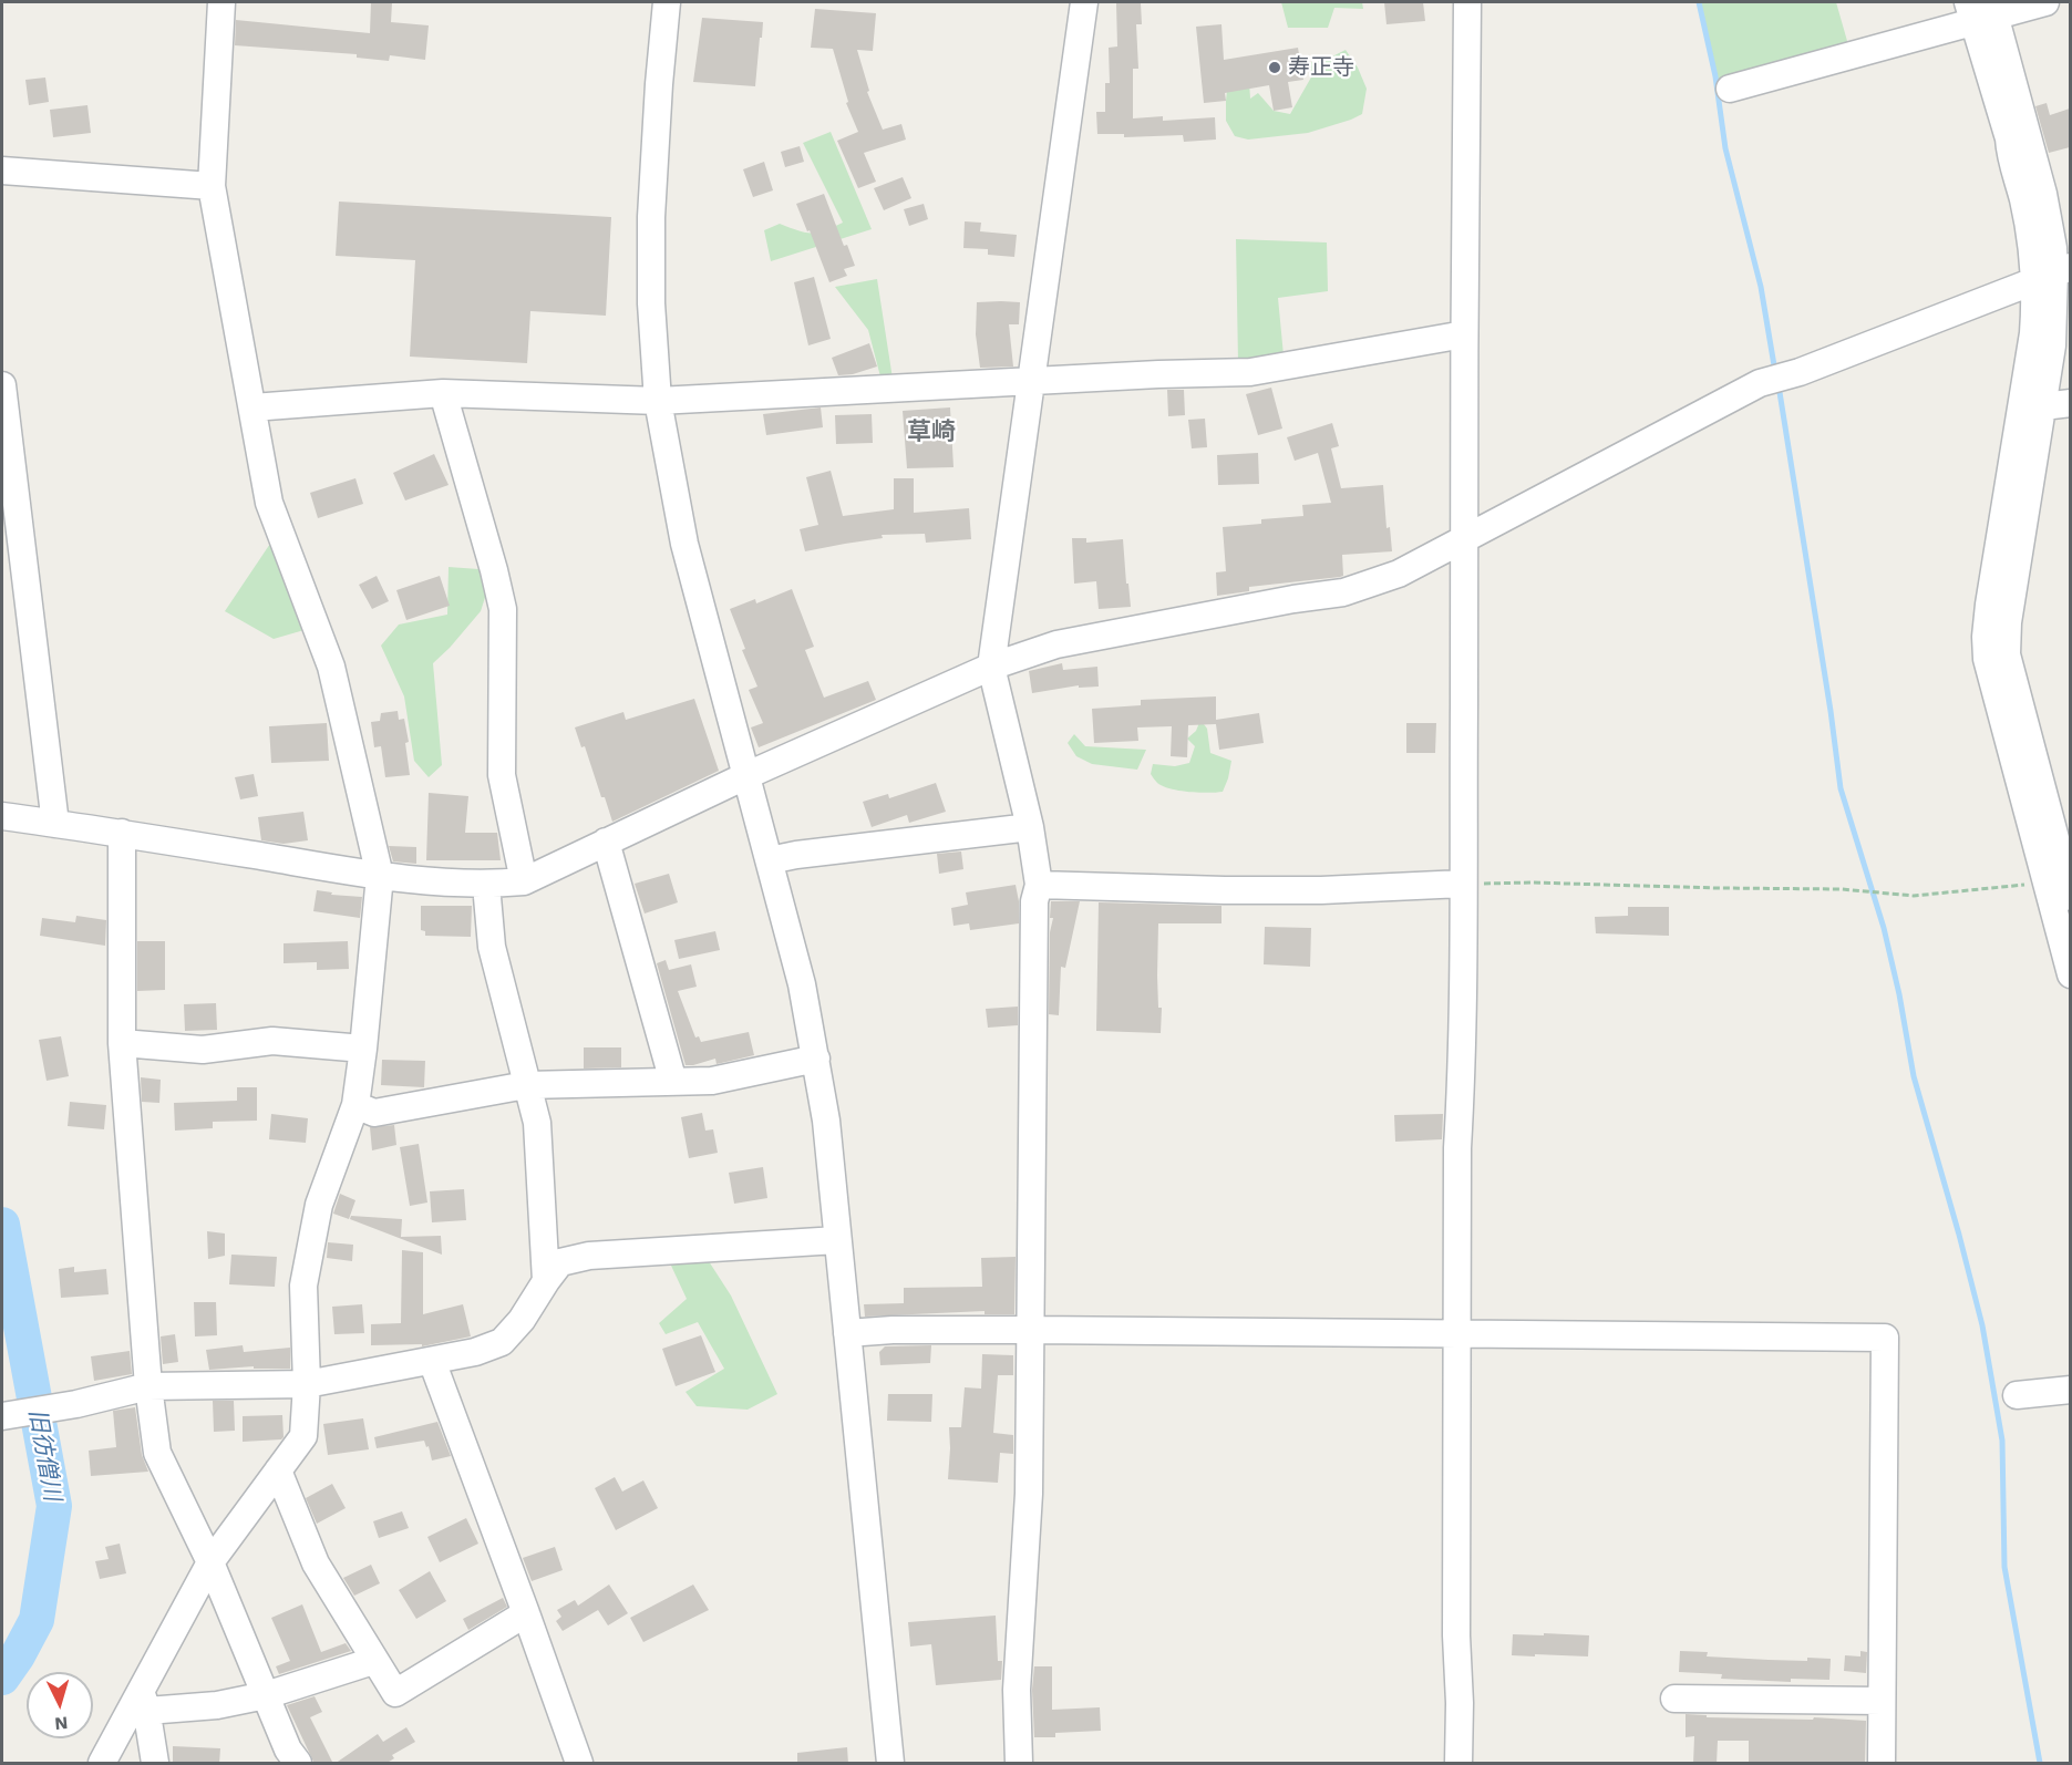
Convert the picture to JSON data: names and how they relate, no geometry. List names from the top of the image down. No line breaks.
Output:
{"districts":["草崎"],"water":["旧彷僧川"],"places":["寿正寺"],"north":"bottom"}
